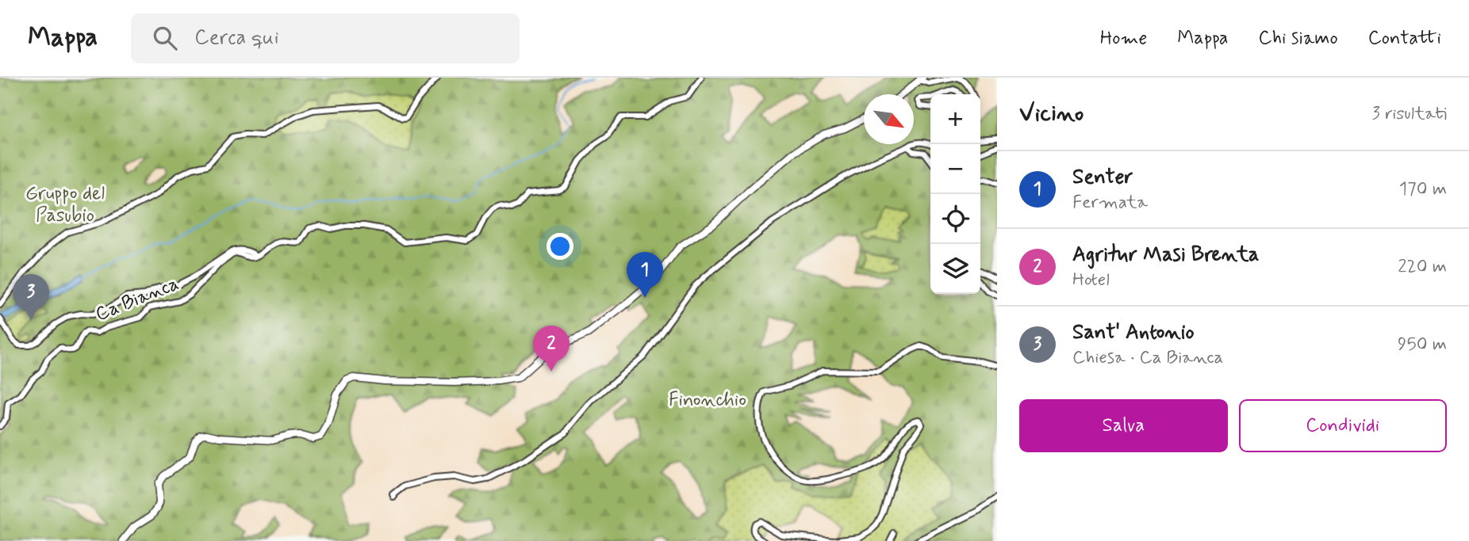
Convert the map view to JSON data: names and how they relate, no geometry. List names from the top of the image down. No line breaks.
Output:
{"streets":{"street":["Ca Bianca"]},"parks":["Gruppo del Pasubio","Finonchio"],"north":"bottom right","page":{"header":"Mappa","search":"Cerca qui","nav":["Home","Mappa","Chi siamo","Contatti"],"heading":["Vicino","3 risultati"],"map_buttons":["+","−"],"list":[{"mark":"1","name":"Senter","note":"Fermata","value":"170 m"},{"mark":"2","name":"Agritur Masi Brenta","note":"Hotel","value":"220 m"},{"mark":"3","name":"Sant' Antonio","note":"Chiesa · Ca Bianca","value":"950 m"}],"pins":["1","3","2"],"buttons":["Salva","Condividi"]}}
